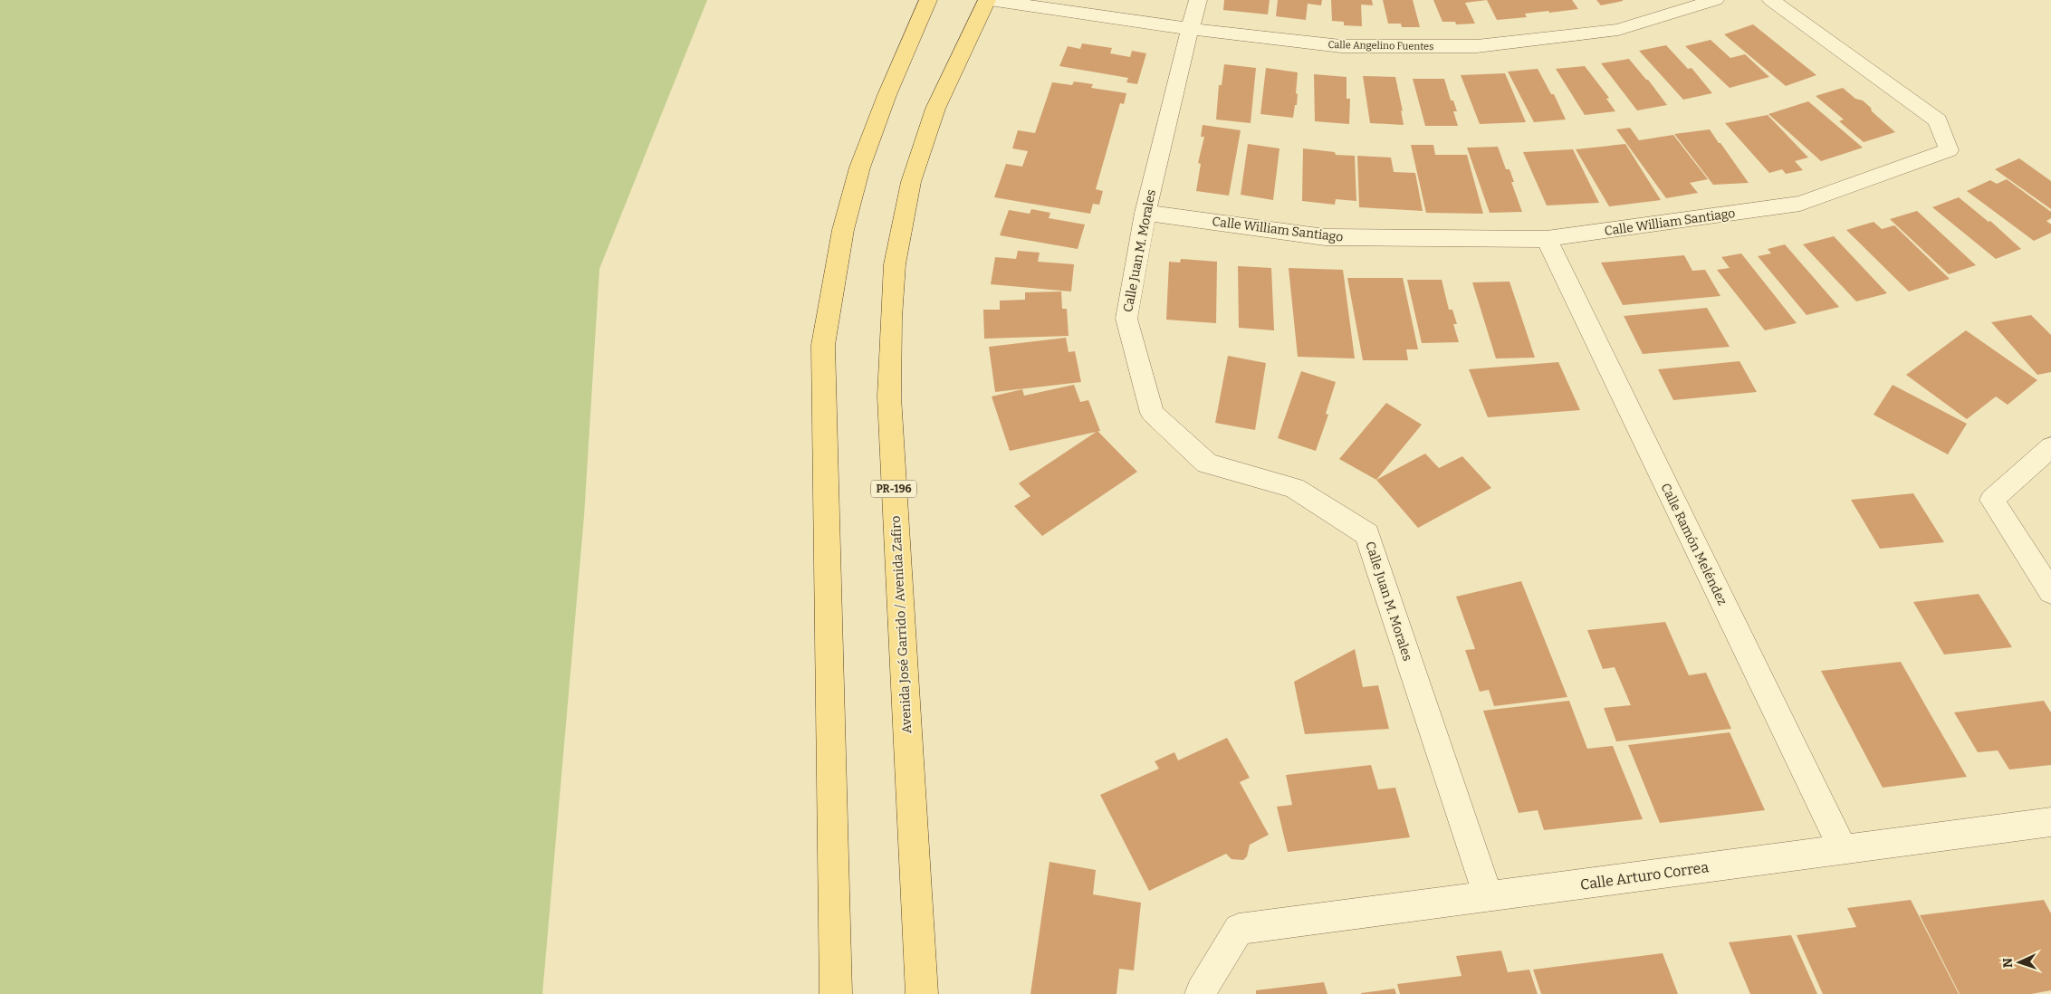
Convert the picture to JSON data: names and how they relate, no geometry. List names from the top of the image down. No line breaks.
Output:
{"streets":{"main road":["PR-196","Avenida José Garrido / Avenida Zafiro"],"street":["Calle Angelino Fuentes","Calle William Santiago","Calle Juan M. Morales","Calle Ramón Meléndez","Calle Arturo Correa"]},"crossings":[["Calle Angelino Fuentes","Calle Juan M. Morales"],["Calle Angelino Fuentes","Avenida José Garrido / Avenida Zafiro"],["Calle William Santiago","Calle Juan M. Morales"],["Calle William Santiago","Calle Ramón Meléndez"],["Calle Juan M. Morales","Calle Arturo Correa"],["Calle Ramón Meléndez","Calle Arturo Correa"]],"north":"left"}
